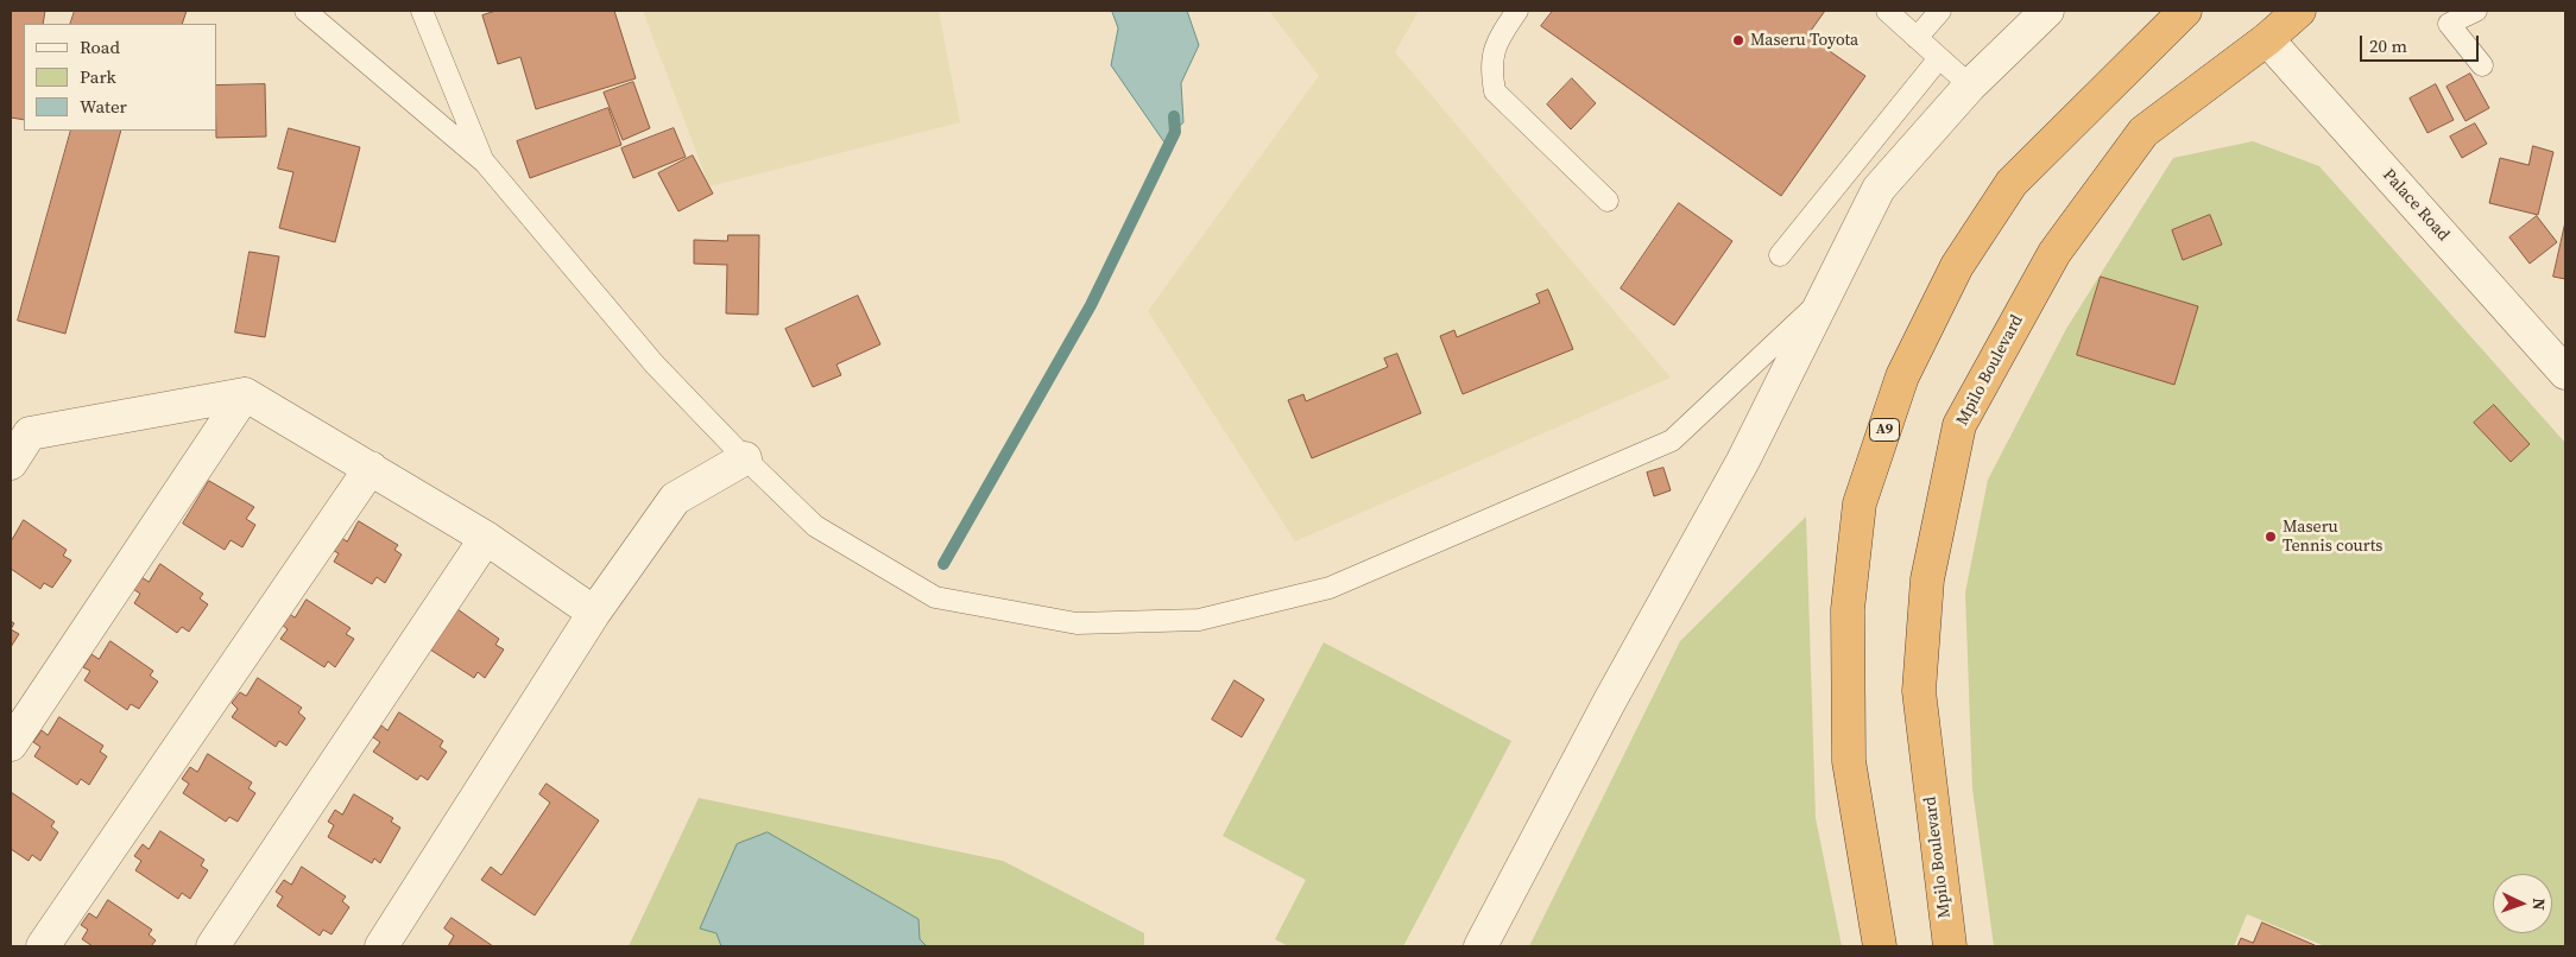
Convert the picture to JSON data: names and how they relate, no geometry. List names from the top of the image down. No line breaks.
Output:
{"streets":{"highway":["Mpilo Boulevard","A9"],"street":["Palace Road"]},"crossings":[["Palace Road","Mpilo Boulevard"]],"places":["Maseru Toyota","Maseru Tennis courts"],"legend":["Road","Park","Water"],"scale_bar":"20 m","north":"right"}
